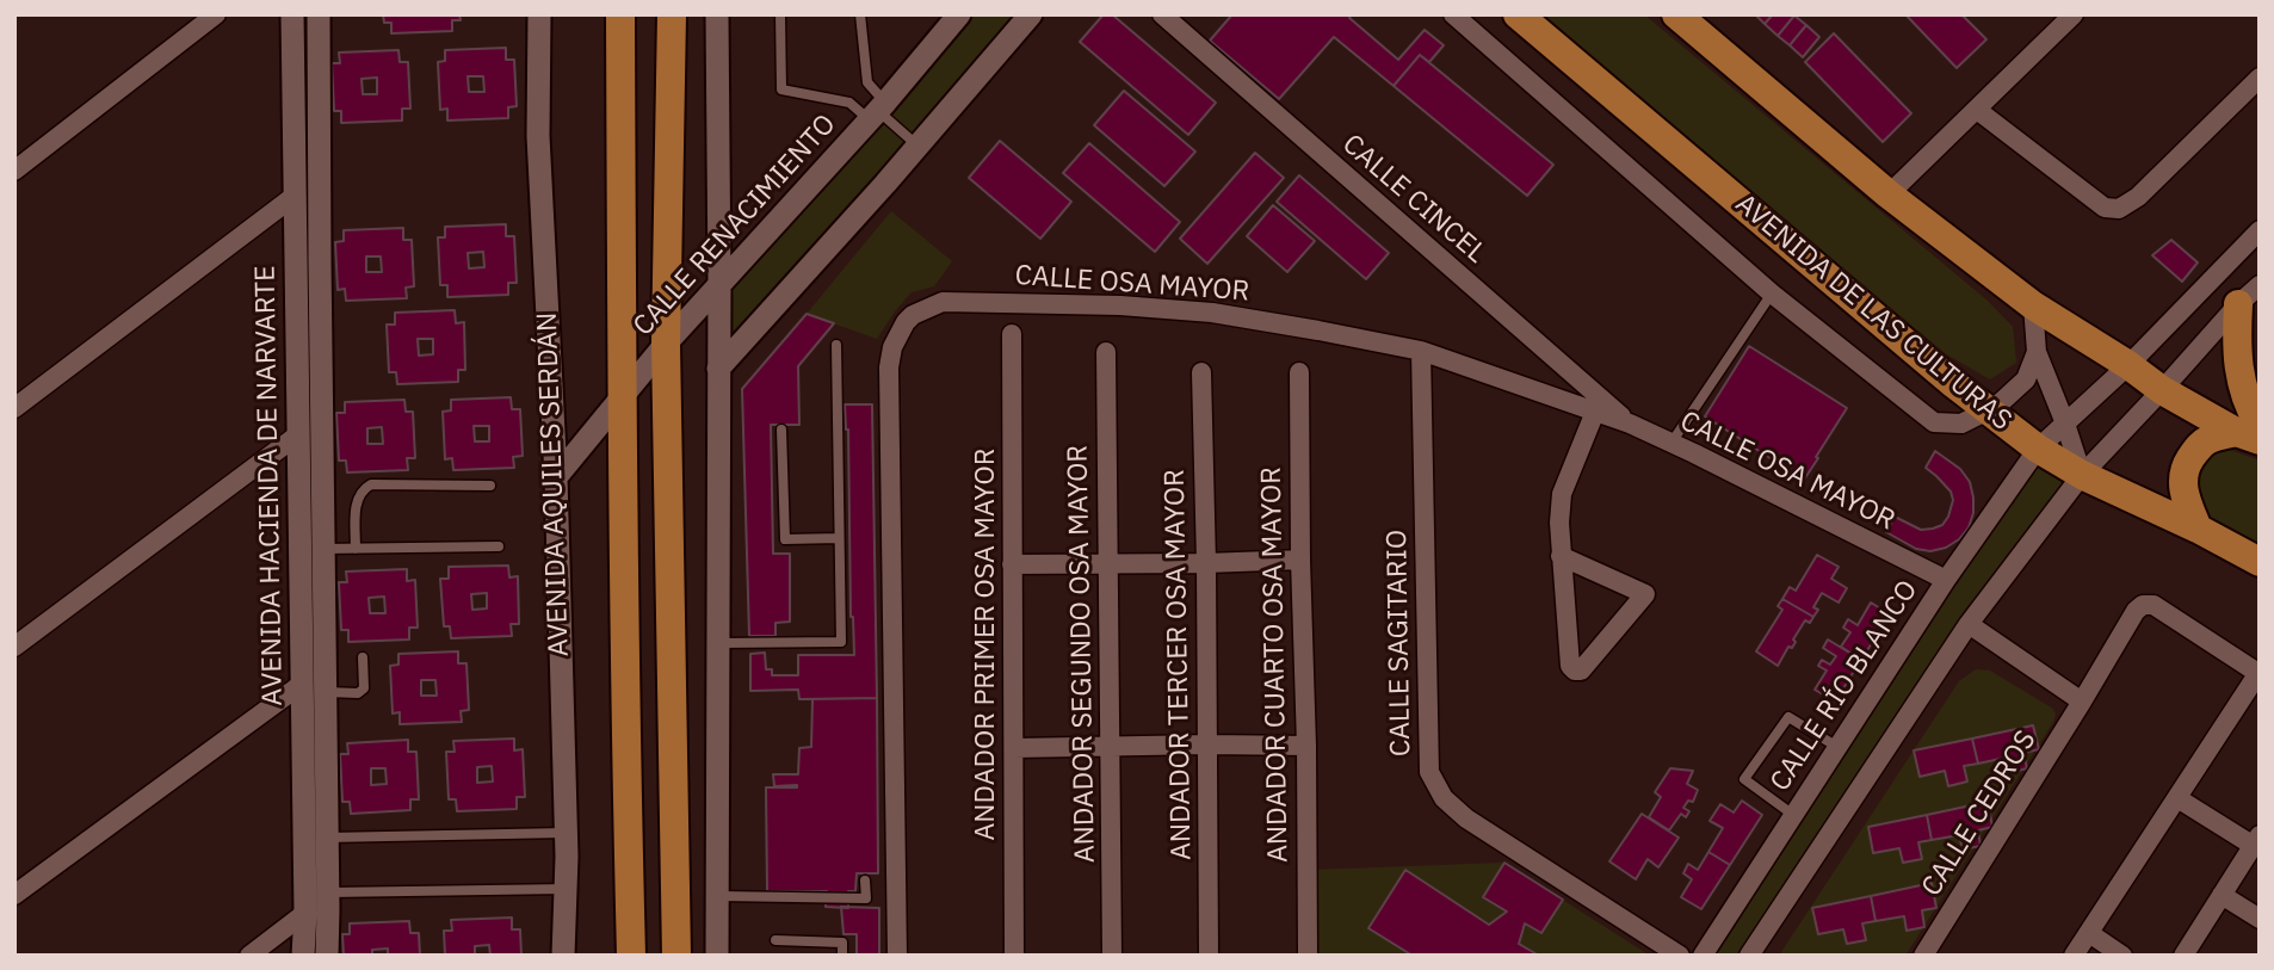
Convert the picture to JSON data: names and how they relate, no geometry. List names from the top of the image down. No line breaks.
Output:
{"streets":{"main road":["AVENIDA DE LAS CULTURAS"],"street":["CALLE CINCEL","CALLE RENACIMIENTO","CALLE OSA MAYOR","AVENIDA AQUILES SERDÁN","AVENIDA HACIENDA DE NARVARTE","CALLE SAGITARIO","ANDADOR PRIMER OSA MAYOR","ANDADOR SEGUNDO OSA MAYOR","ANDADOR TERCER OSA MAYOR","ANDADOR CUARTO OSA MAYOR","CALLE RÍO BLANCO","CALLE CEDROS"]},"crossings":[["CALLE CINCEL","CALLE OSA MAYOR"],["CALLE RENACIMIENTO","AVENIDA AQUILES SERDÁN"],["CALLE OSA MAYOR","CALLE SAGITARIO"],["CALLE OSA MAYOR","CALLE RÍO BLANCO"],["AVENIDA DE LAS CULTURAS","CALLE RÍO BLANCO"]]}
